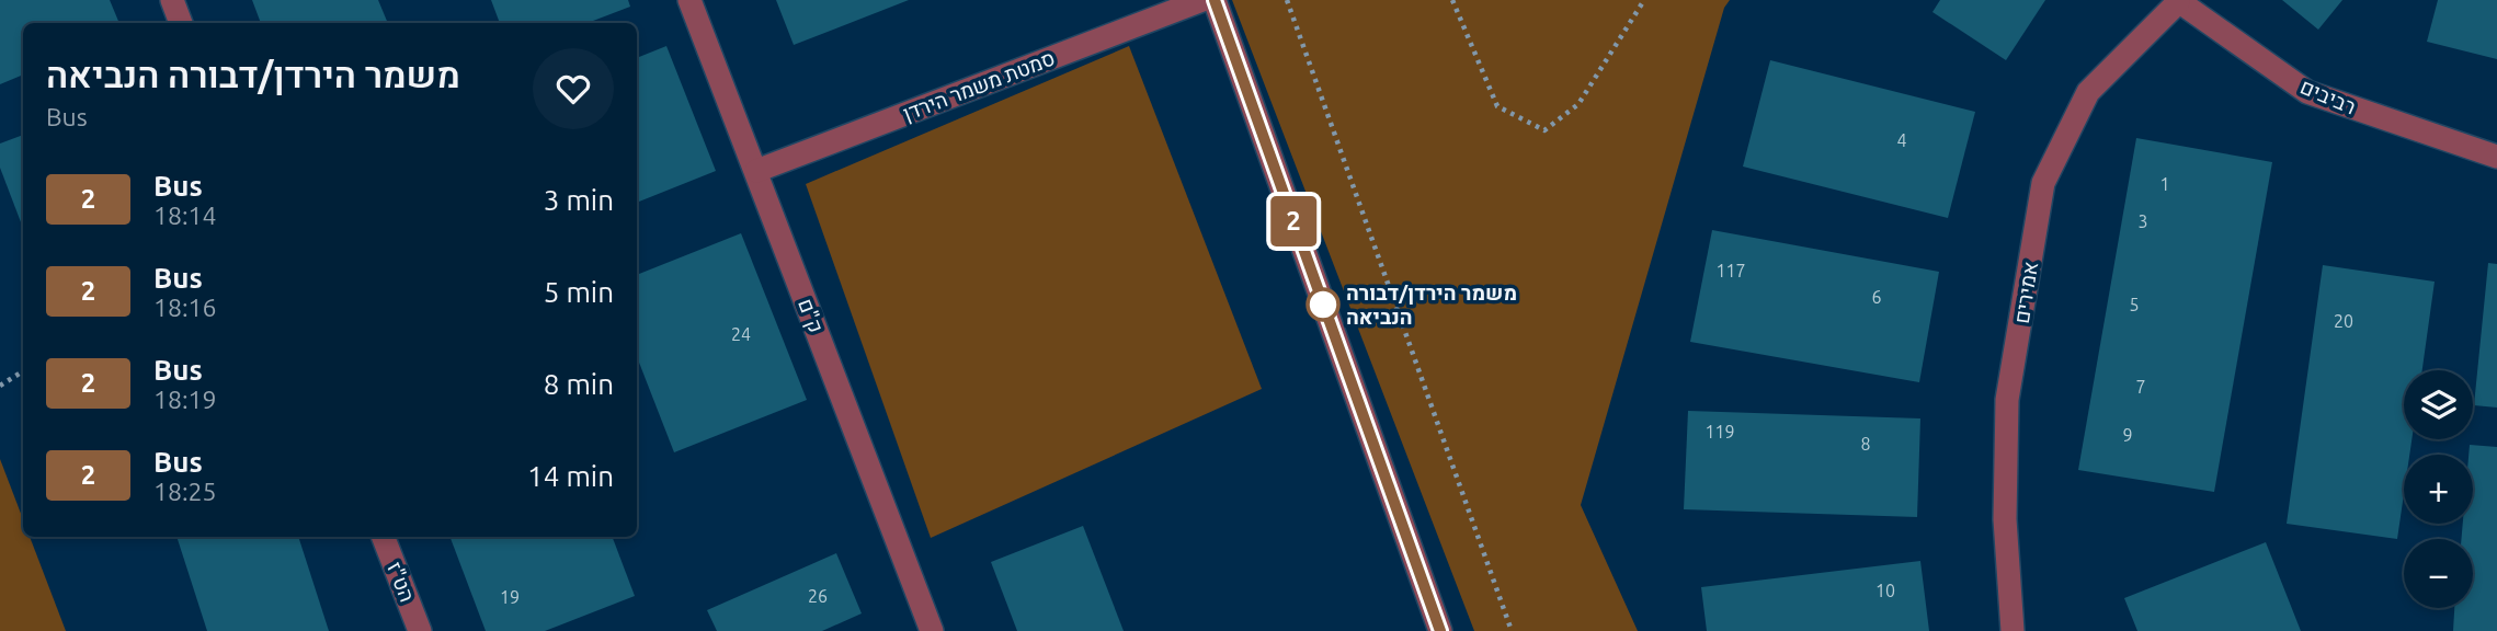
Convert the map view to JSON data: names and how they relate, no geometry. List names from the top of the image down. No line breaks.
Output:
{"streets":{"street":["סמטת משמר הירדן","רביבים","אמירים","ק\"ם","הט\"ז"]},"crossings":[["סמטת משמר הירדן","ק\"ם"],["רביבים","אמירים"]],"places":["משמר הירדן/דבורה הנביאה"],"lines":["bus line 2"],"house_numbers":["4","1","3","117","6","5","20","24","7","119","9","8","10","26","19"],"page":{"on_map":"2","heading":["משמר הירדן/דבורה הנביאה","Bus"],"list":[{"mark":"2","name":"Bus","note":"18:14","value":"3 min"},{"mark":"2","name":"Bus","note":"18:16","value":"5 min"},{"mark":"2","name":"Bus","note":"18:19","value":"8 min"},{"mark":"2","name":"Bus","note":"18:25","value":"14 min"}],"map_buttons":["+","−"]}}
